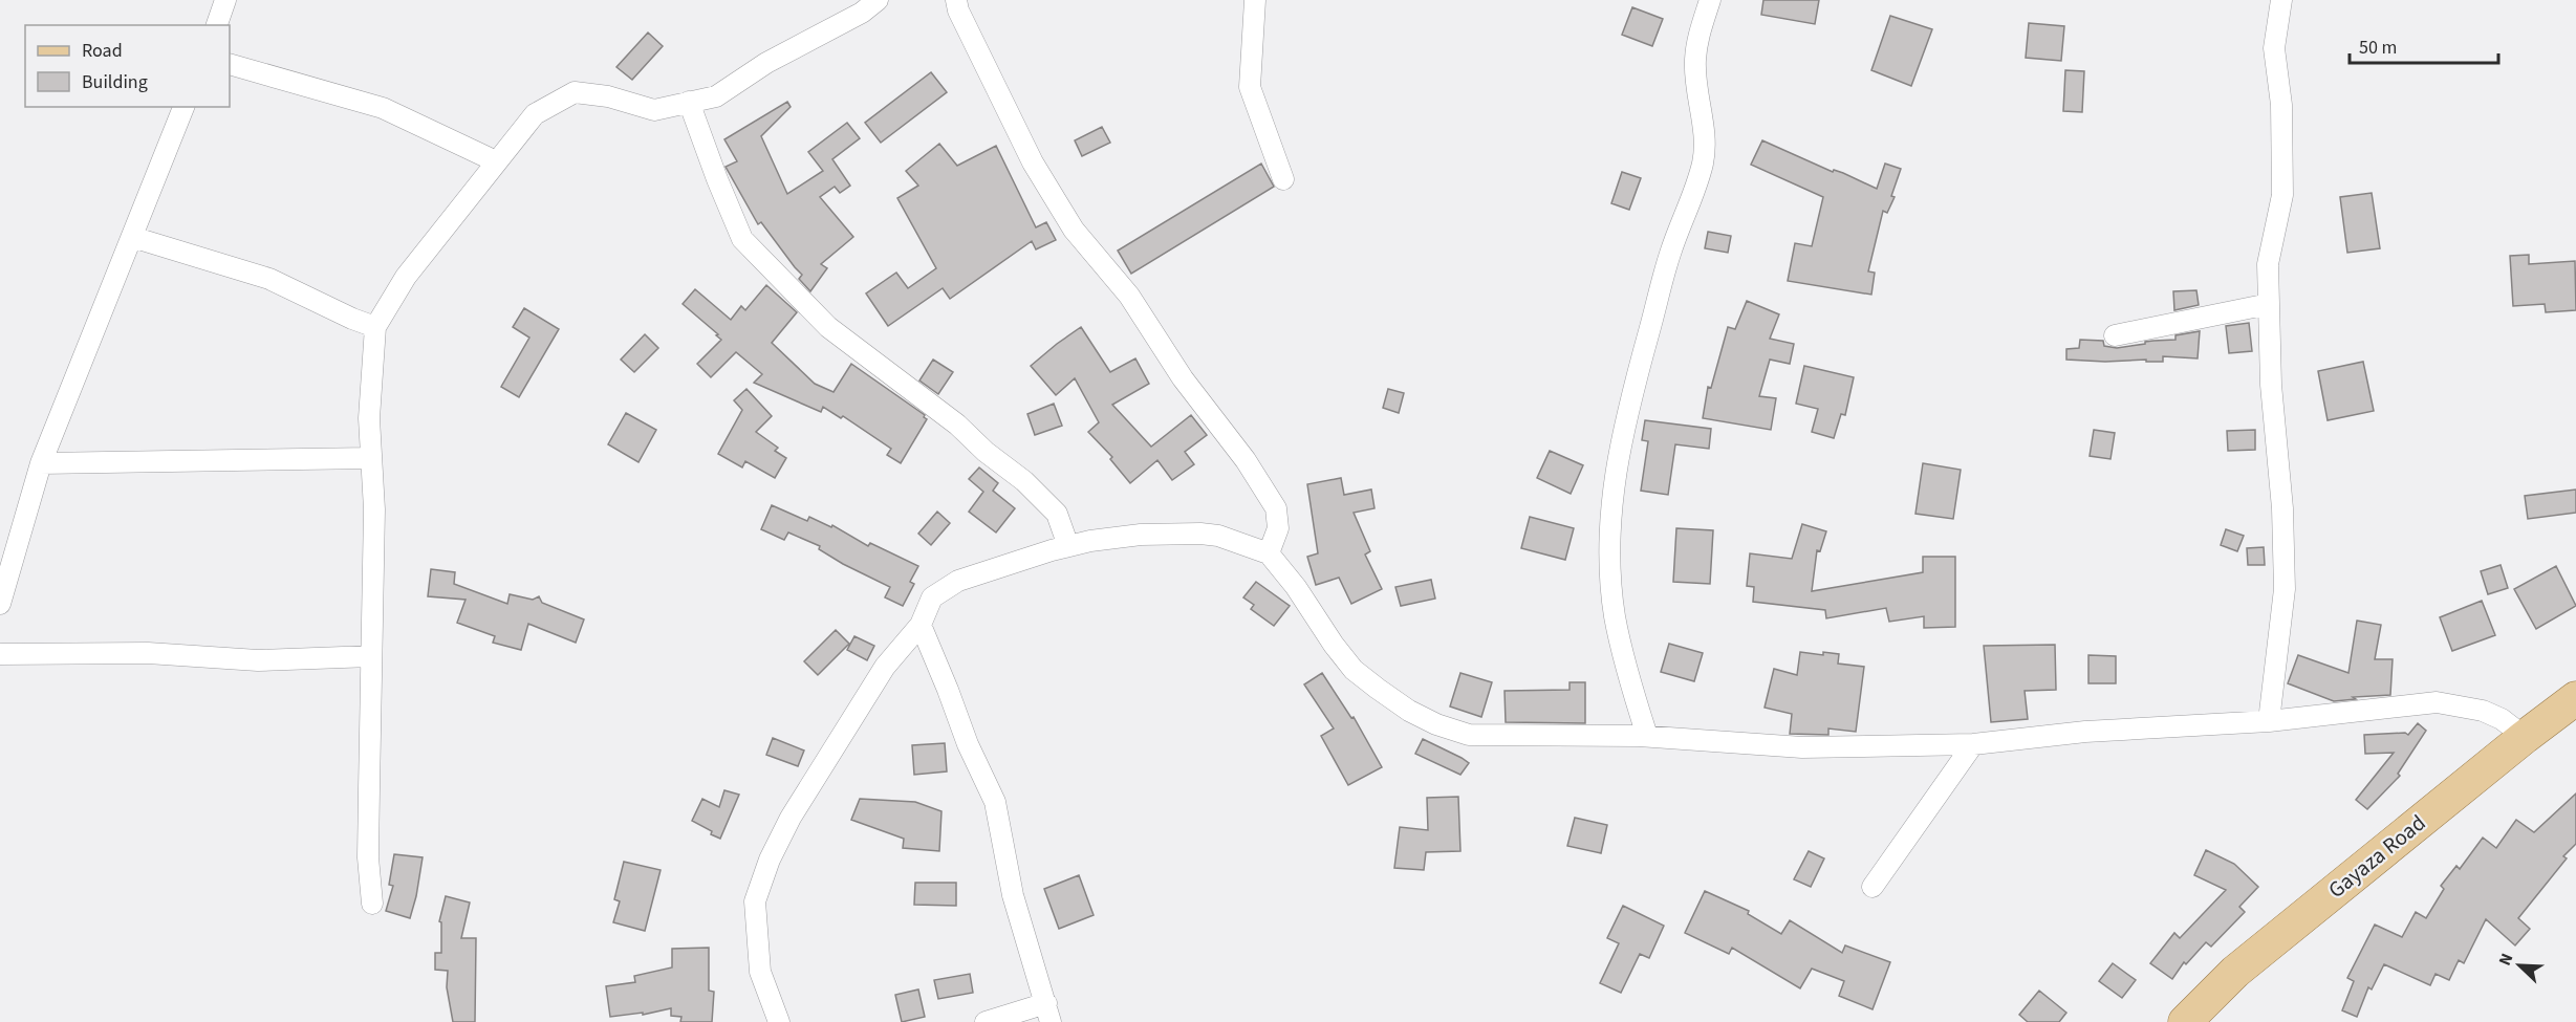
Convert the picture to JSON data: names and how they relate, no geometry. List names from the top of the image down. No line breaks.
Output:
{"streets":{"main road":["Gayaza Road"]},"legend":["Road","Building"],"scale_bar":"50 m","north":"top left"}
